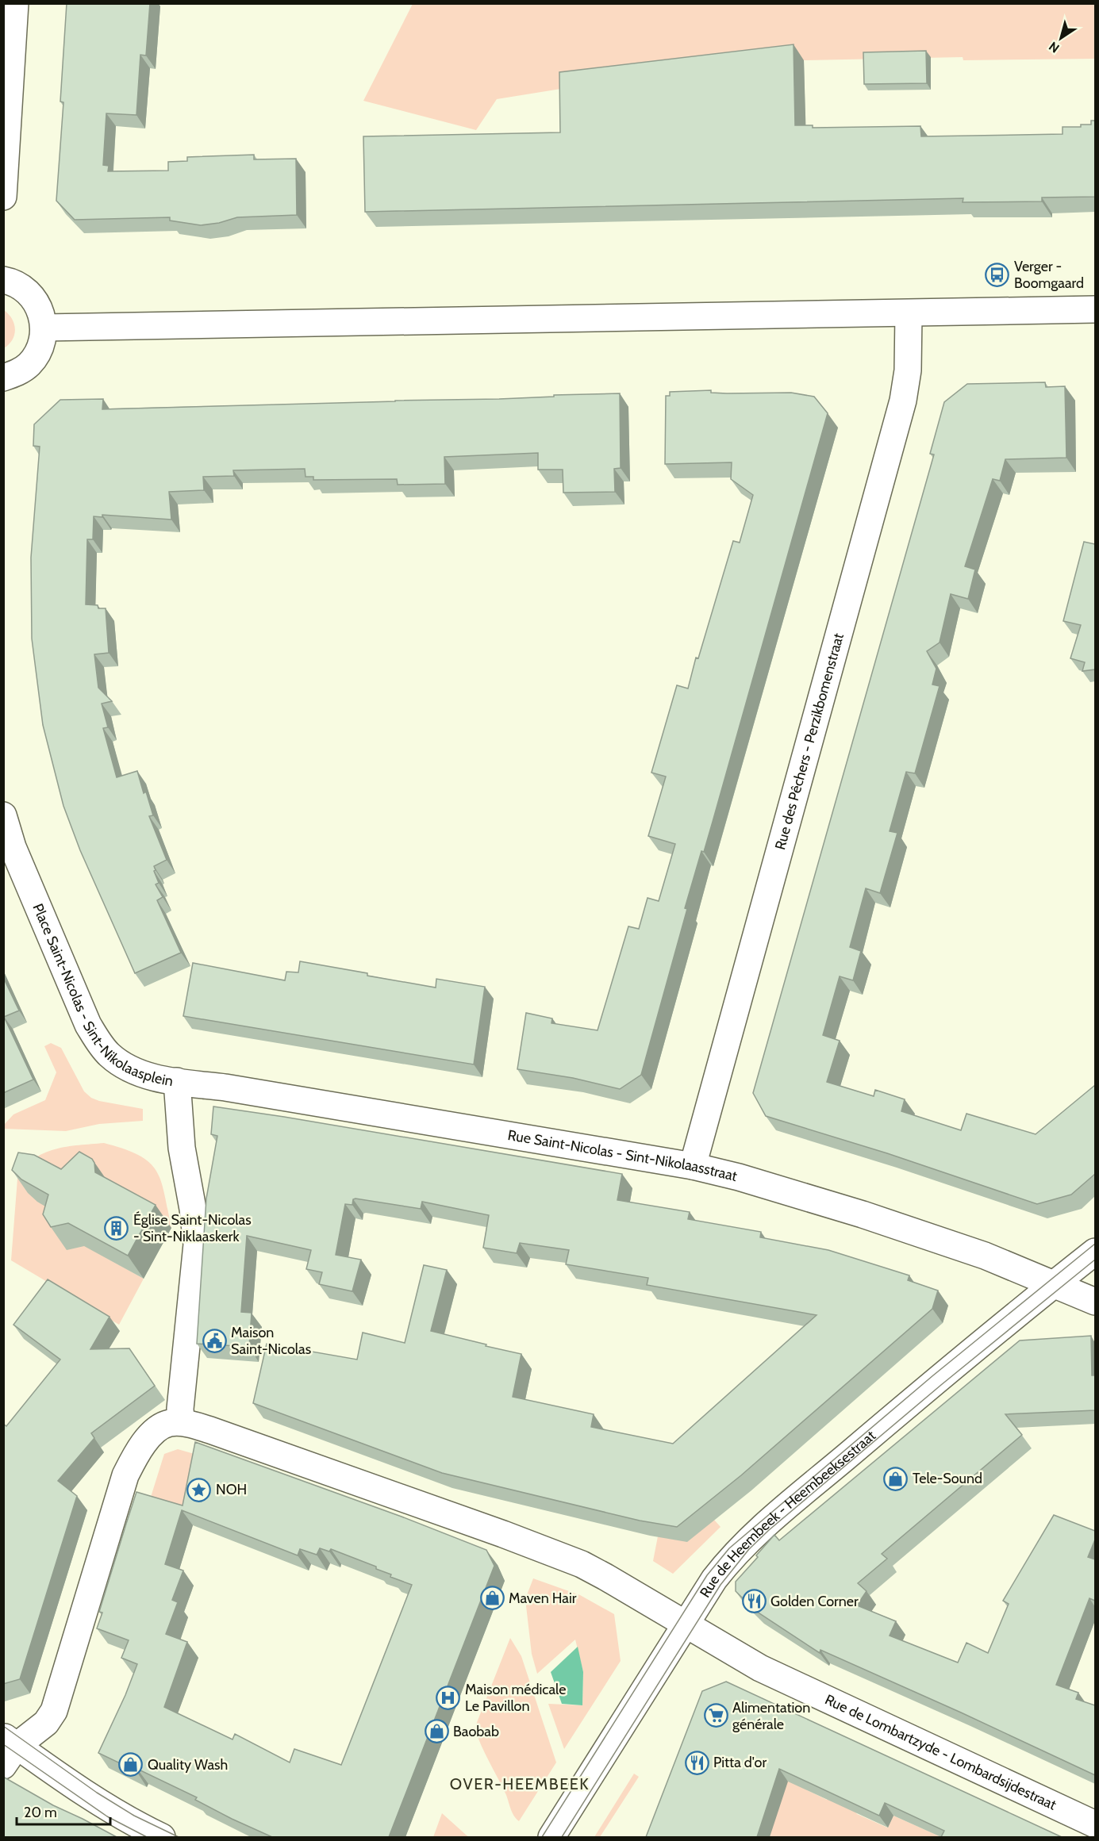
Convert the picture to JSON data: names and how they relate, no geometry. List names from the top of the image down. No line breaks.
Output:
{"streets":{"street":["Rue des Pêchers - Perzikbomenstraat","Place Saint-Nicolas - Sint-Nikolaasplein","Rue Saint-Nicolas - Sint-Nikolaasstraat","Rue de Heembeek - Heembeeksestraat","Rue de Lombartzyde - Lombardsijdestraat"]},"crossings":[["Rue des Pêchers - Perzikbomenstraat","Rue Saint-Nicolas - Sint-Nikolaasstraat"],["Place Saint-Nicolas - Sint-Nikolaasplein","Rue Saint-Nicolas - Sint-Nikolaasstraat"],["Place Saint-Nicolas - Sint-Nikolaasplein","Rue de Lombartzyde - Lombardsijdestraat"],["Rue Saint-Nicolas - Sint-Nikolaasstraat","Rue de Heembeek - Heembeeksestraat"],["Rue de Heembeek - Heembeeksestraat","Rue de Lombartzyde - Lombardsijdestraat"]],"districts":["OVER-HEEMBEEK"],"places":{"bus stop":["Verger - Boomgaard"],"building":["Église Saint-Nicolas - Sint-Niklaaskerk"],"public building":["Maison Saint-Nicolas"],"shop":["Tele-Sound","Maven Hair","Baobab","Quality Wash"],"place":["NOH"],"restaurant":["Golden Corner","Pitta d'or"],"hospital":["Maison médicale Le Pavillon"],"supermarket":["Alimentation générale"]},"scale_bar":"20 m","north":"bottom left"}
